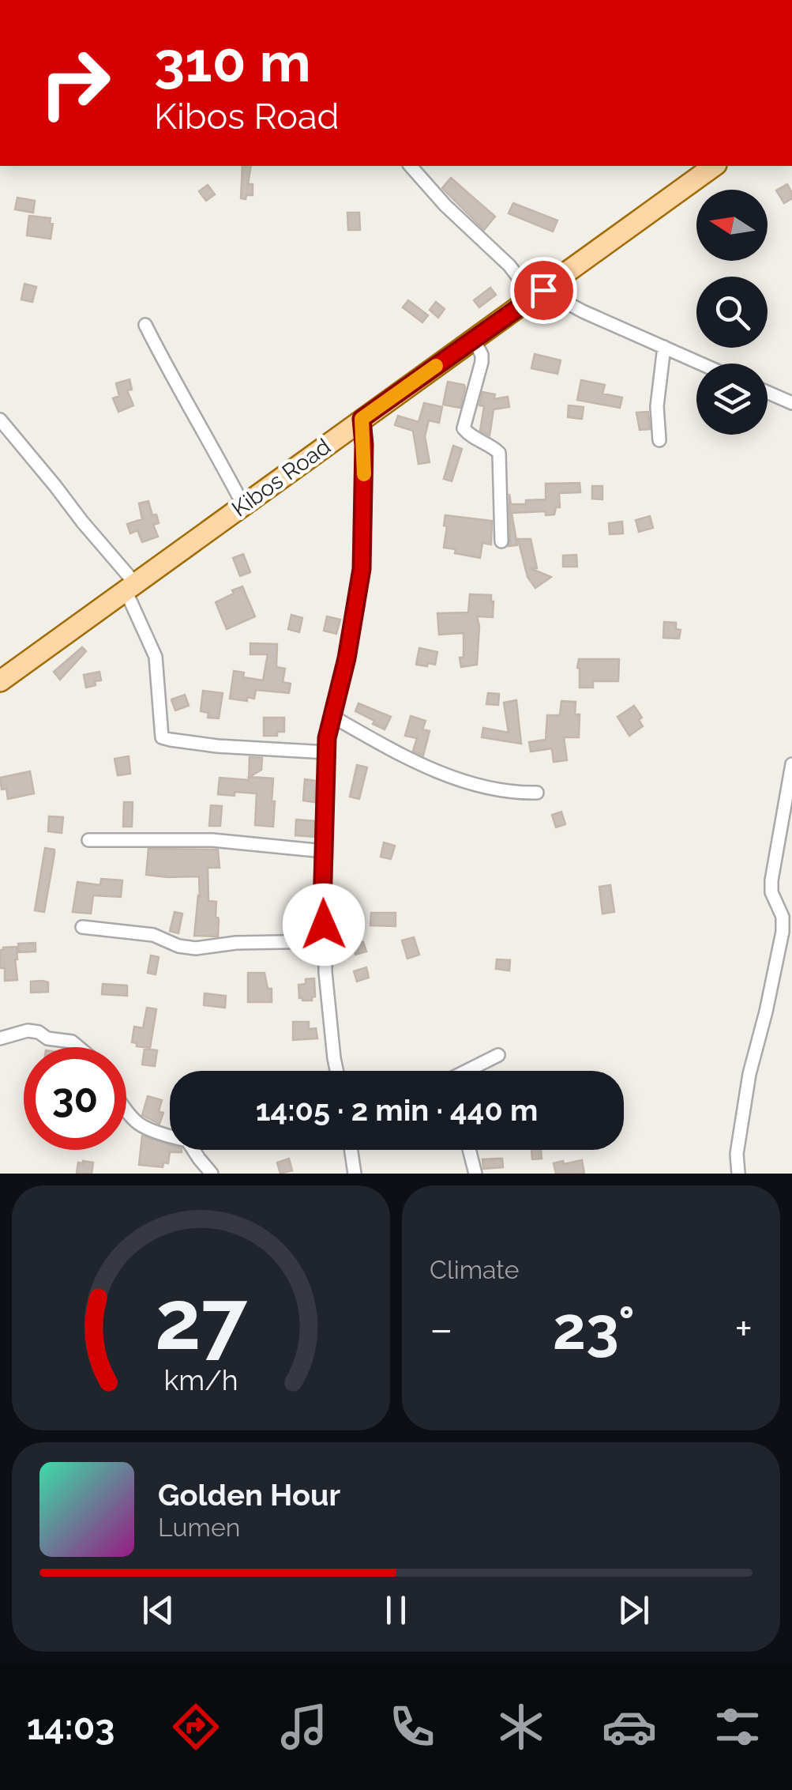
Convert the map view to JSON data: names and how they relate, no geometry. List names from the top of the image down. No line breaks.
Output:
{"streets":{"main road":["Kibos Road"]},"north":"left","page":{"turn":["310 m","Kibos Road"],"limit":"30","trip":"14:05 · 2 min · 440 m","tile":"Climate","heat":["−","23°","+"],"song":["Golden Hour","Lumen"],"tabs":"14:03","gauge":["27","km/h"]}}
